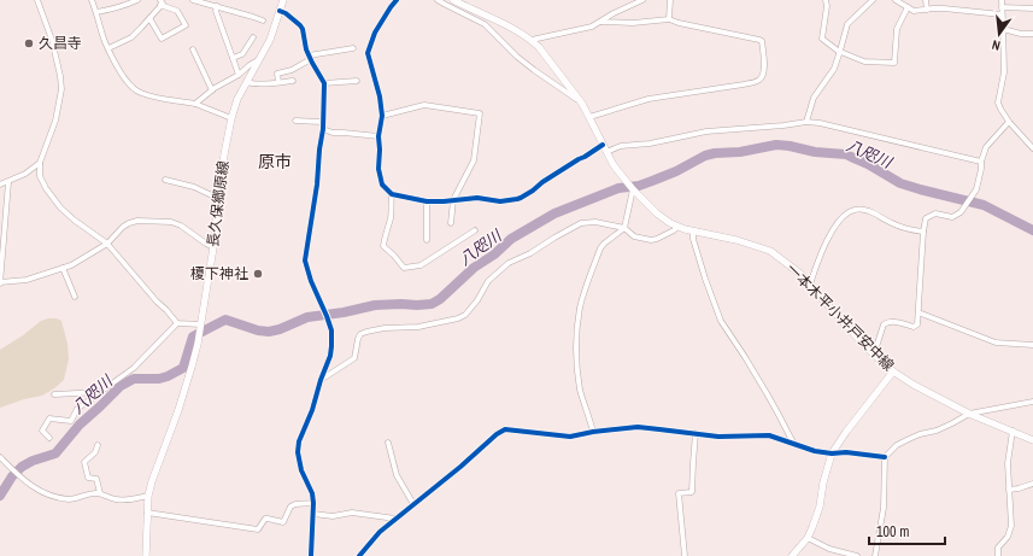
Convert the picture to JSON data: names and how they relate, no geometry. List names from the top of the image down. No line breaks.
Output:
{"streets":{"main road":["長久保郷原線","一本木平小井戸安中線"]},"districts":["原市"],"water":["八咫川"],"places":["久昌寺","榎下神社"],"scale_bar":"100 m","north":"bottom"}
